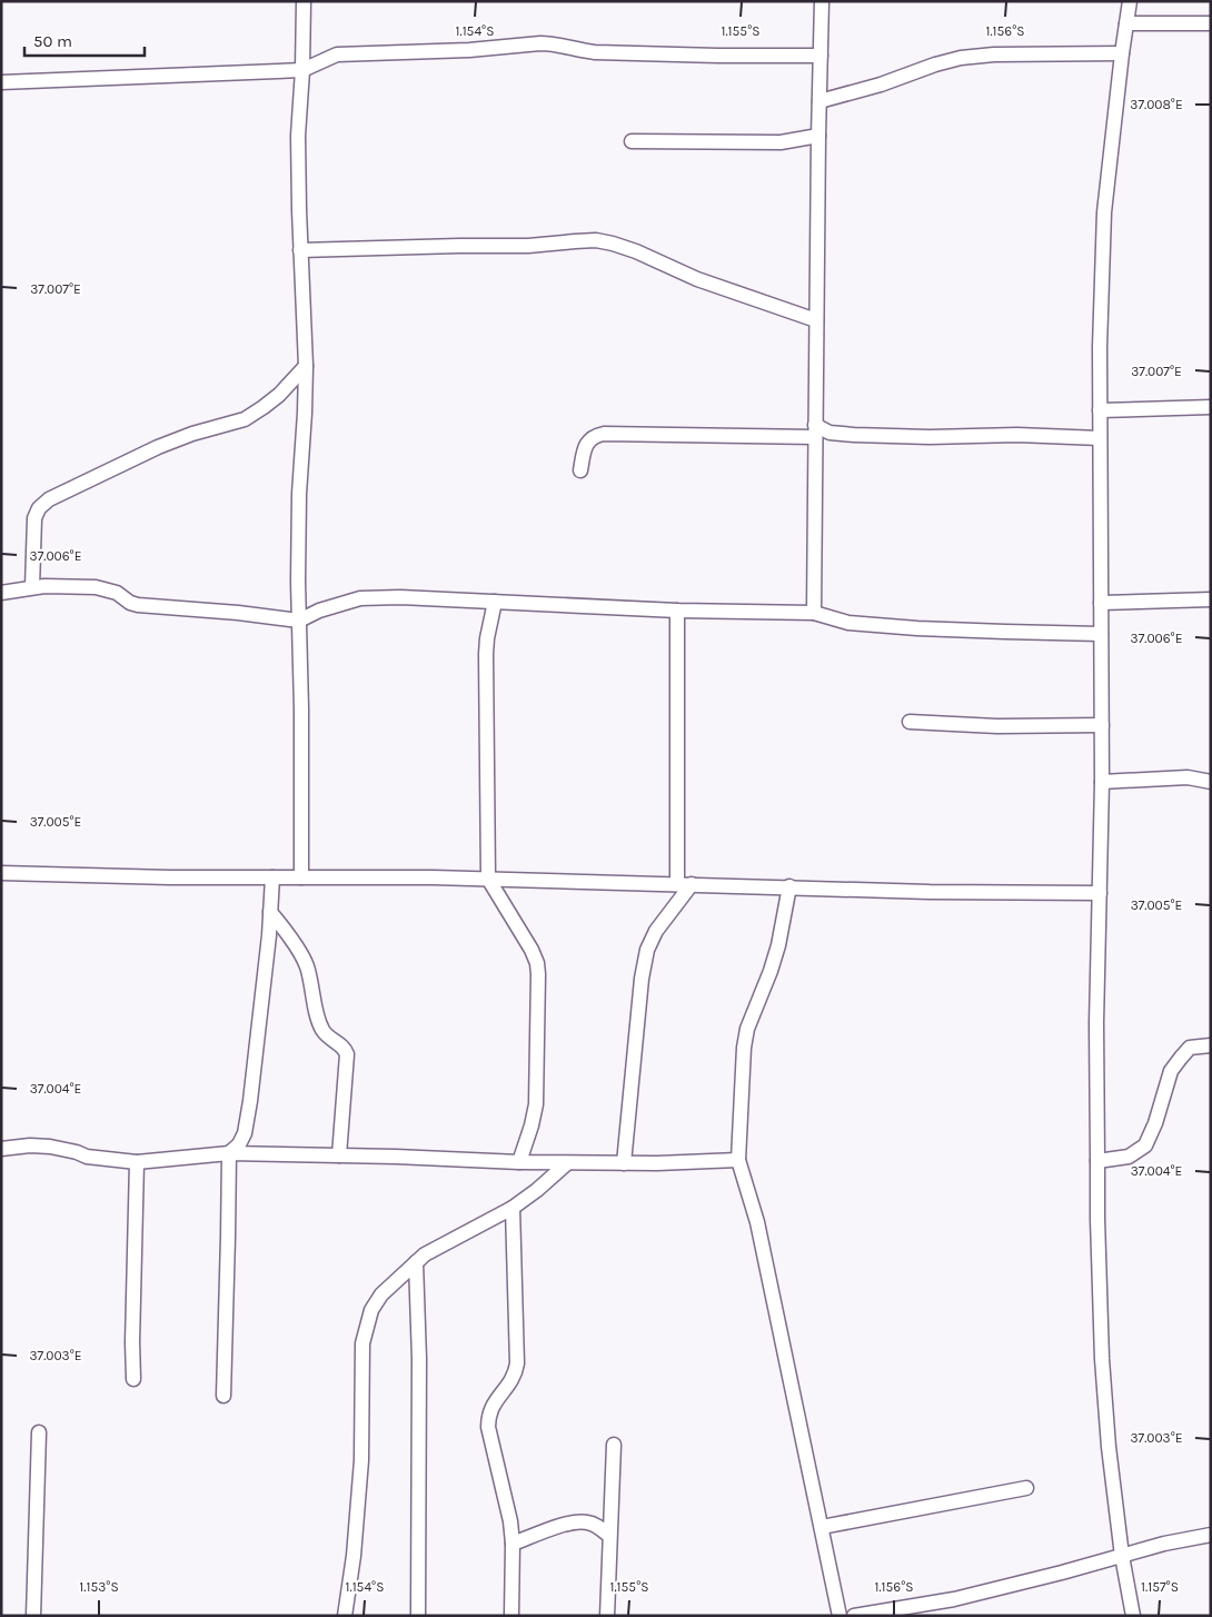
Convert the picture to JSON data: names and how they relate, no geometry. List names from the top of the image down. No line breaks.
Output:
{"scale_bar":"50 m","coordinates":["1.154°S","1.155°S","1.156°S","37.008°E","37.007°E","37.006°E","37.005°E","37.004°E","37.003°E","1.153°S","1.157°S"]}
